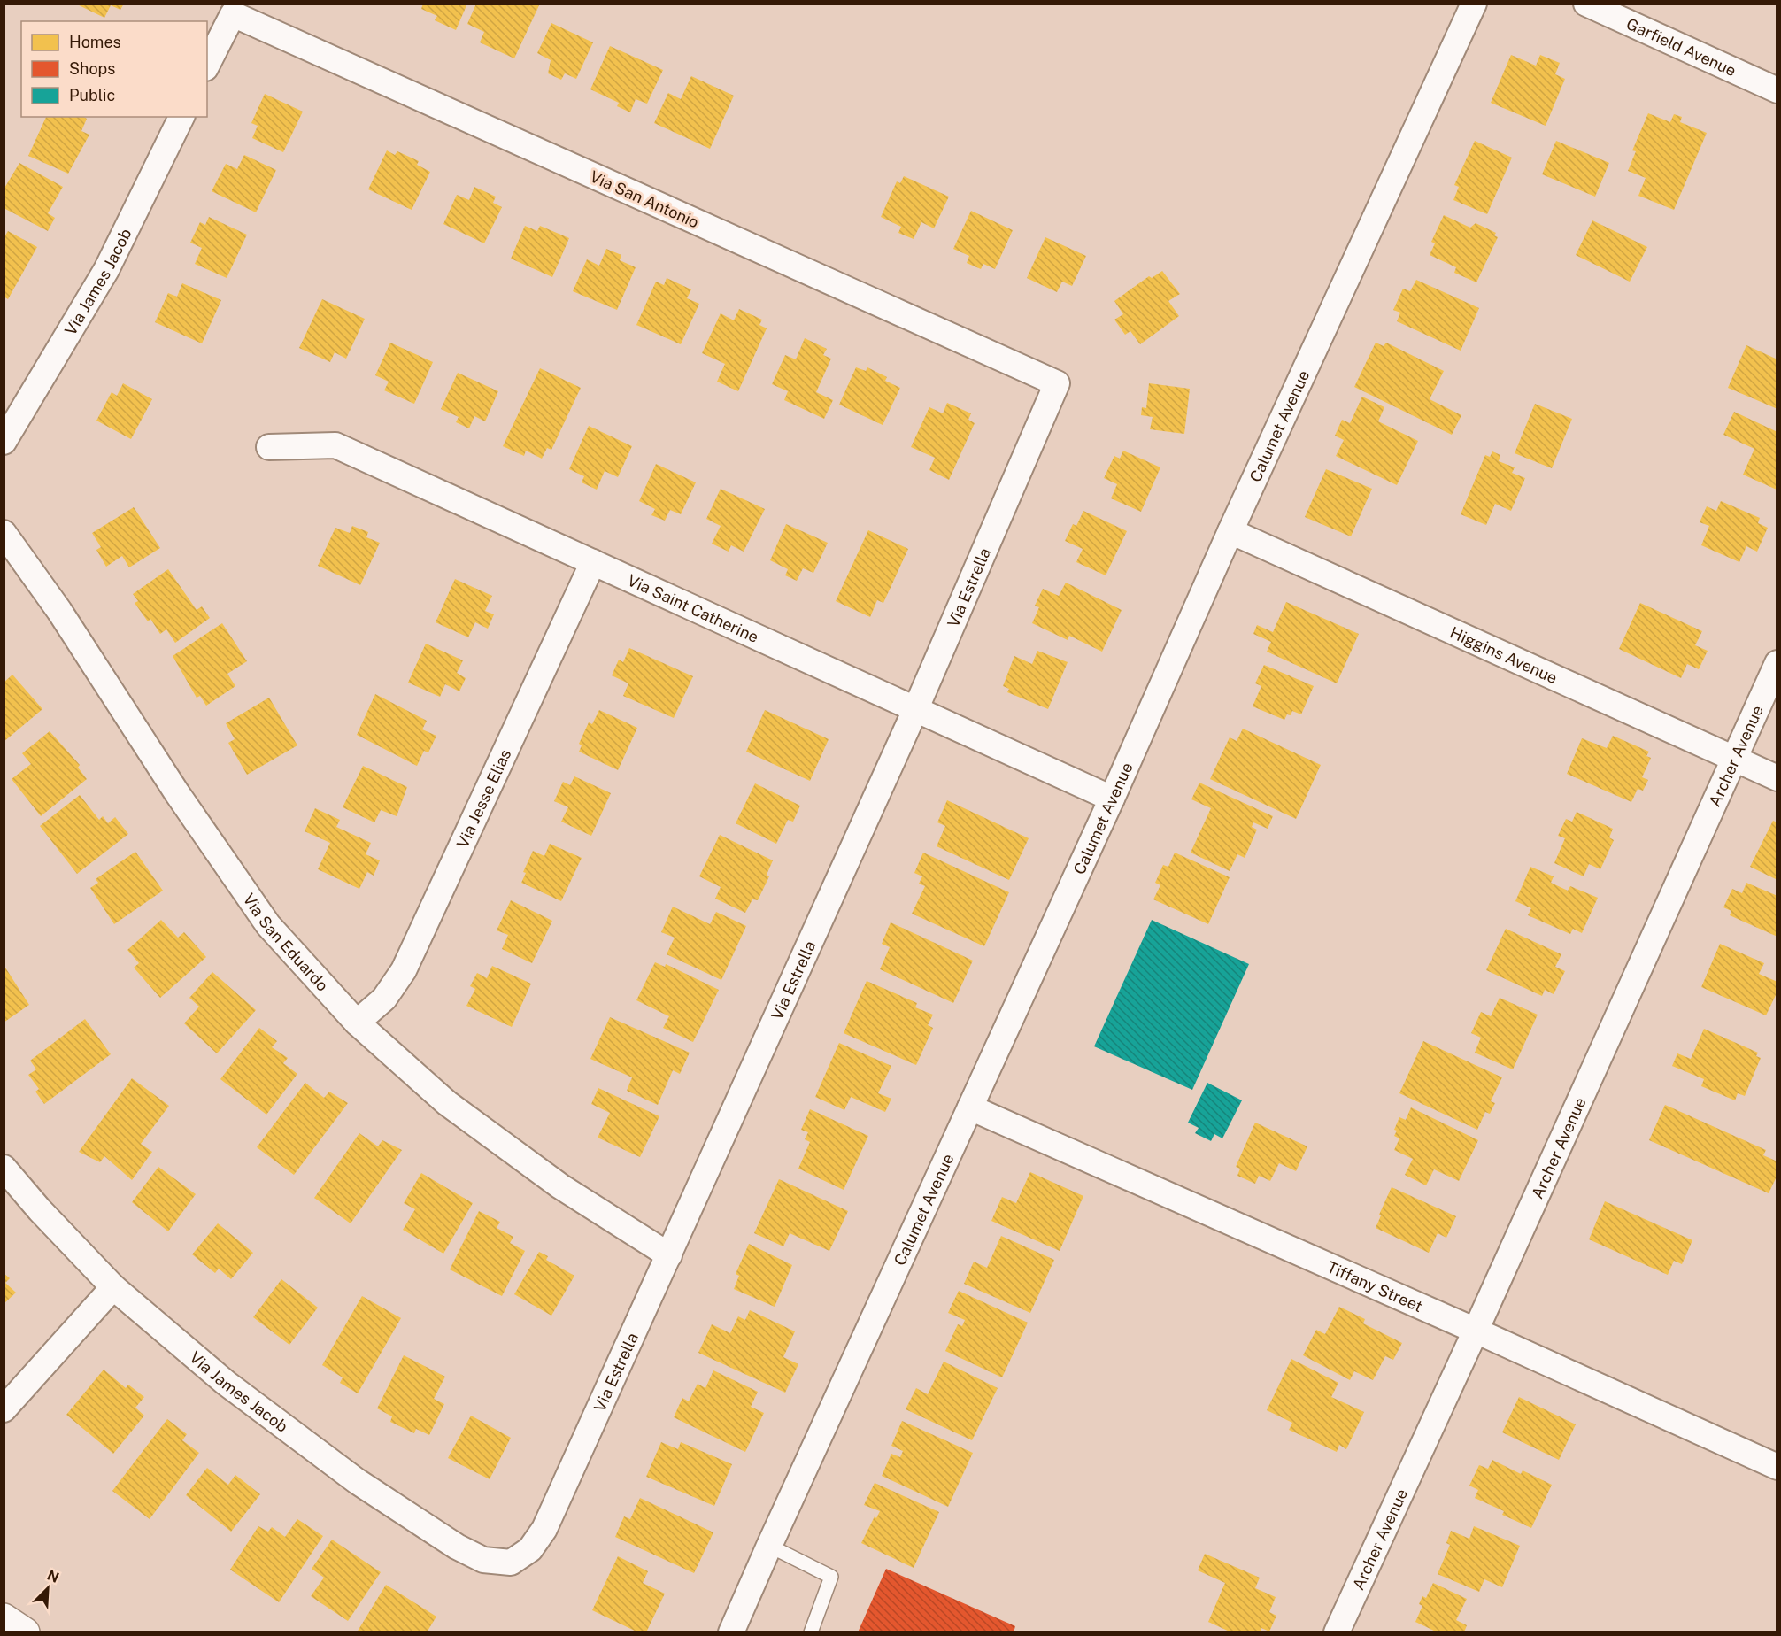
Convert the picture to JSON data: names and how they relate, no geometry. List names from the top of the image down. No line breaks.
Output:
{"streets":{"street":["Garfield Avenue","Via San Antonio","Via James Jacob","Calumet Avenue","Via Estrella","Via Saint Catherine","Higgins Avenue","Archer Avenue","Via Jesse Elias","Via San Eduardo","Tiffany Street"]},"crossings":[["Via San Antonio","Via Estrella"],["Via James Jacob","Via Estrella"],["Calumet Avenue","Via Saint Catherine"],["Calumet Avenue","Higgins Avenue"],["Calumet Avenue","Tiffany Street"],["Via Estrella","Via Saint Catherine"],["Via Estrella","Via San Eduardo"],["Via Saint Catherine","Via Jesse Elias"],["Higgins Avenue","Archer Avenue"],["Archer Avenue","Tiffany Street"],["Via Jesse Elias","Via San Eduardo"]],"legend":["Homes","Shops","Public"],"north":"top right"}
